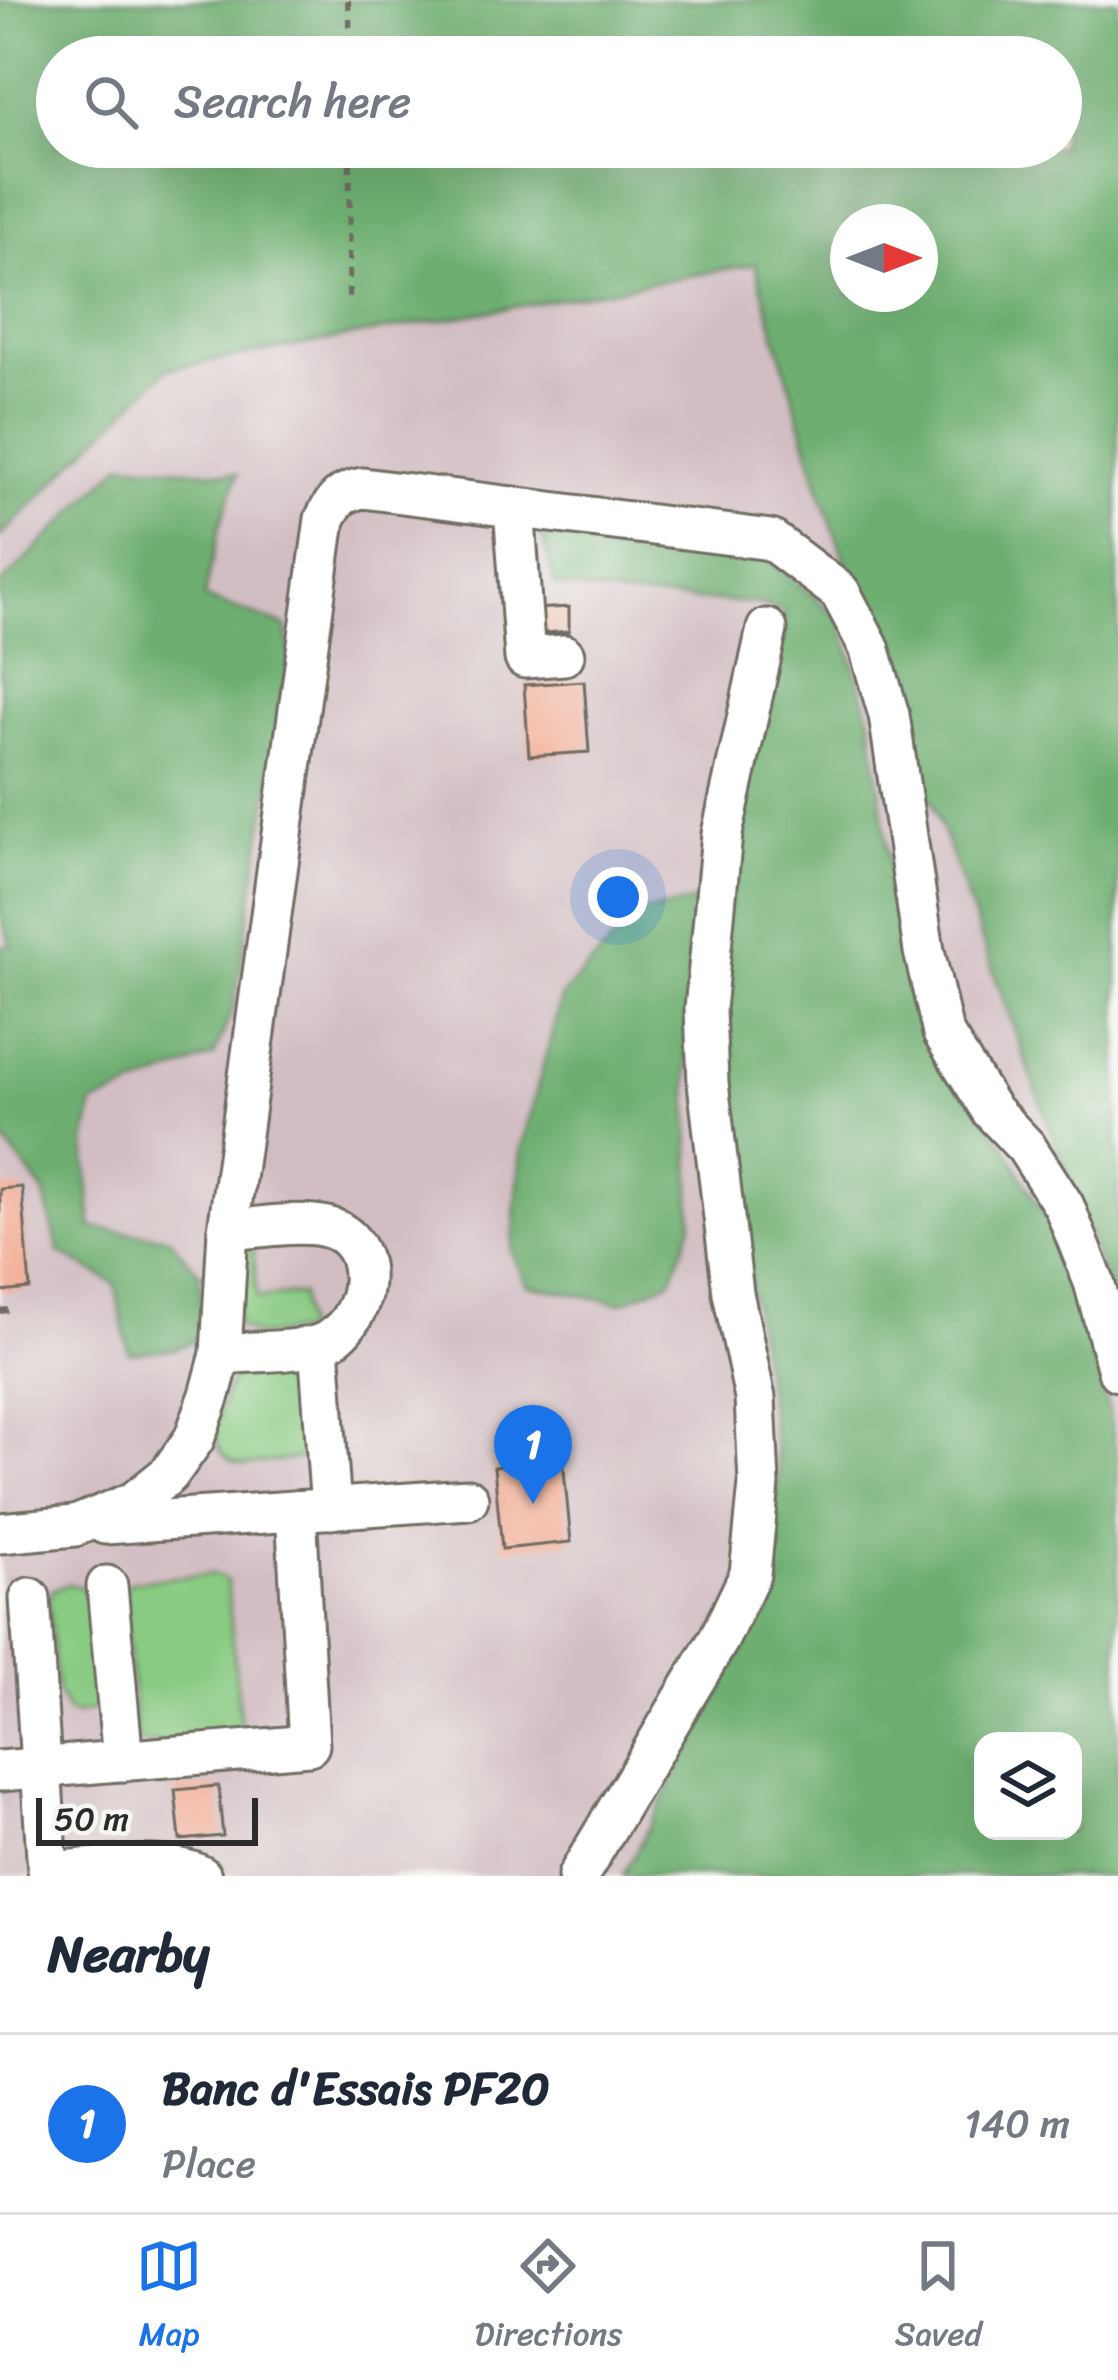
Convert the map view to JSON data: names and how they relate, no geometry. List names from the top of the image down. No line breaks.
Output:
{"scale_bar":"50 m","north":"right","page":{"search":"Search here","pins":"1","scale":"50 m","heading":"Nearby","list":[{"mark":"1","name":"Banc d'Essais PF20","note":"Place","value":"140 m"}],"nav":["Map","Directions","Saved"]}}
